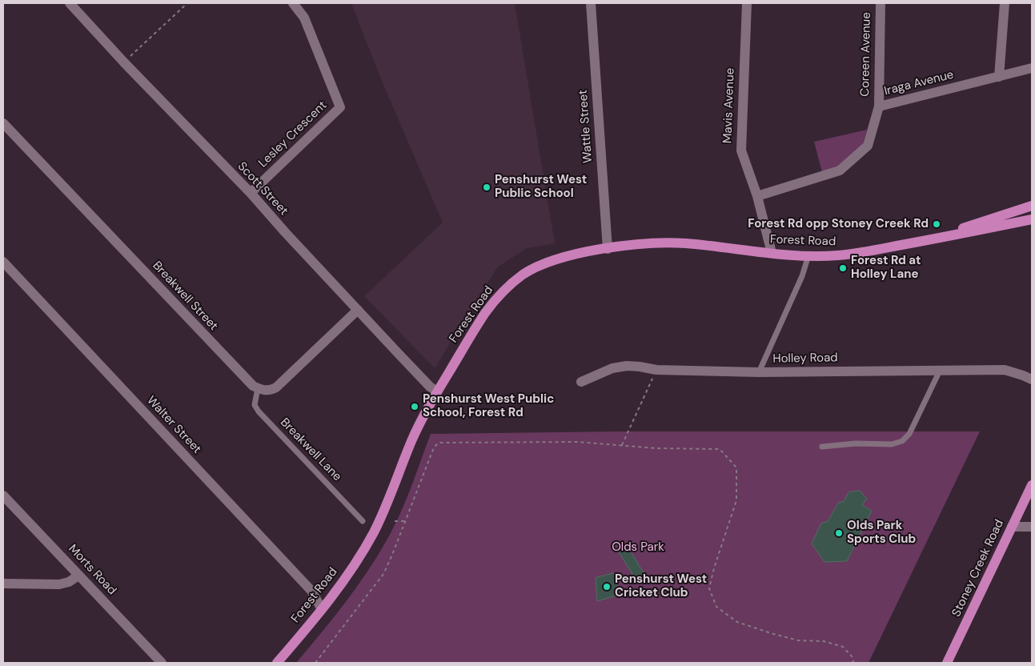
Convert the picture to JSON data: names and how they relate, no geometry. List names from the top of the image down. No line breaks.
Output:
{"streets":{"main road":["Forest Road","Stoney Creek Road"],"street":["Coreen Avenue","Iraga Avenue","Mavis Avenue","Wattle Street","Lesley Crescent","Scott Street","Breakwell Street","Holley Road","Walter Street","Morts Road"],"lane":["Breakwell Lane"]},"crossings":[["Coreen Avenue","Iraga Avenue"],["Iraga Avenue","Mavis Avenue"],["Mavis Avenue","Forest Road"],["Wattle Street","Forest Road"],["Lesley Crescent","Scott Street"],["Scott Street","Forest Road"],["Forest Road","Walter Street"],["Breakwell Street","Breakwell Lane"]],"parks":["Olds Park"],"places":["Penshurst West Public School","Forest Rd opp Stoney Creek Rd","Forest Rd at Holley Lane","Penshurst West Public School, Forest Rd","Olds Park Sports Club","Penshurst West Cricket Club"]}
